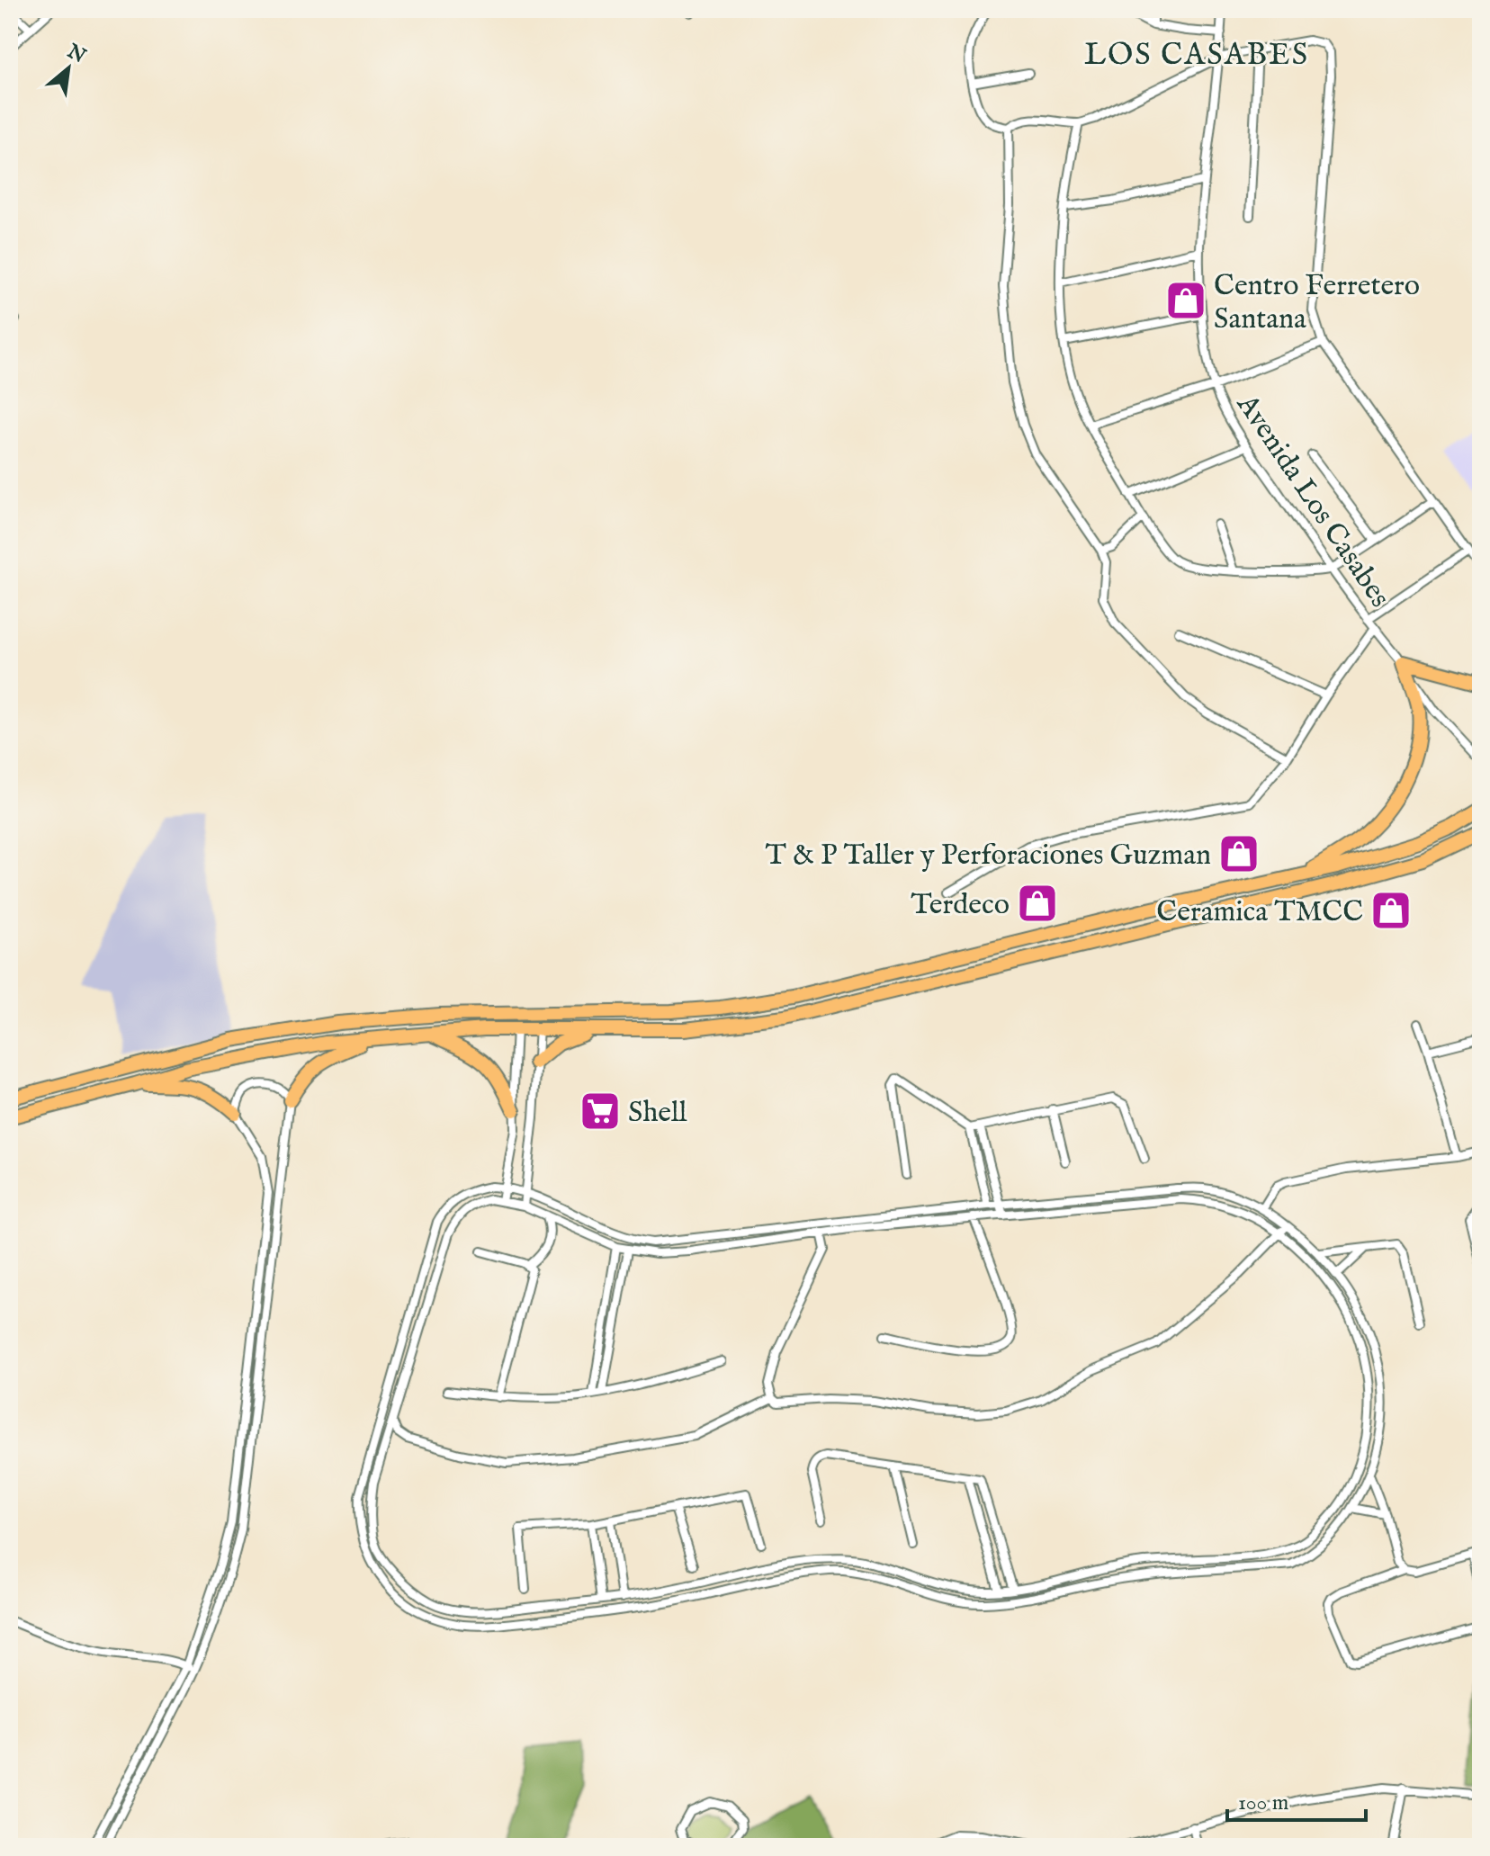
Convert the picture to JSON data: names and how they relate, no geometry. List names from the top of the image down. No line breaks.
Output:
{"streets":{"street":["Avenida Los Casabes"]},"districts":["LOS CASABES"],"places":{"shop":["Centro Ferretero Santana","T & P Taller y Perforaciones Guzman","Terdeco","Ceramica TMCC"],"supermarket":["Shell"]},"scale_bar":"100 m","north":"top right"}
